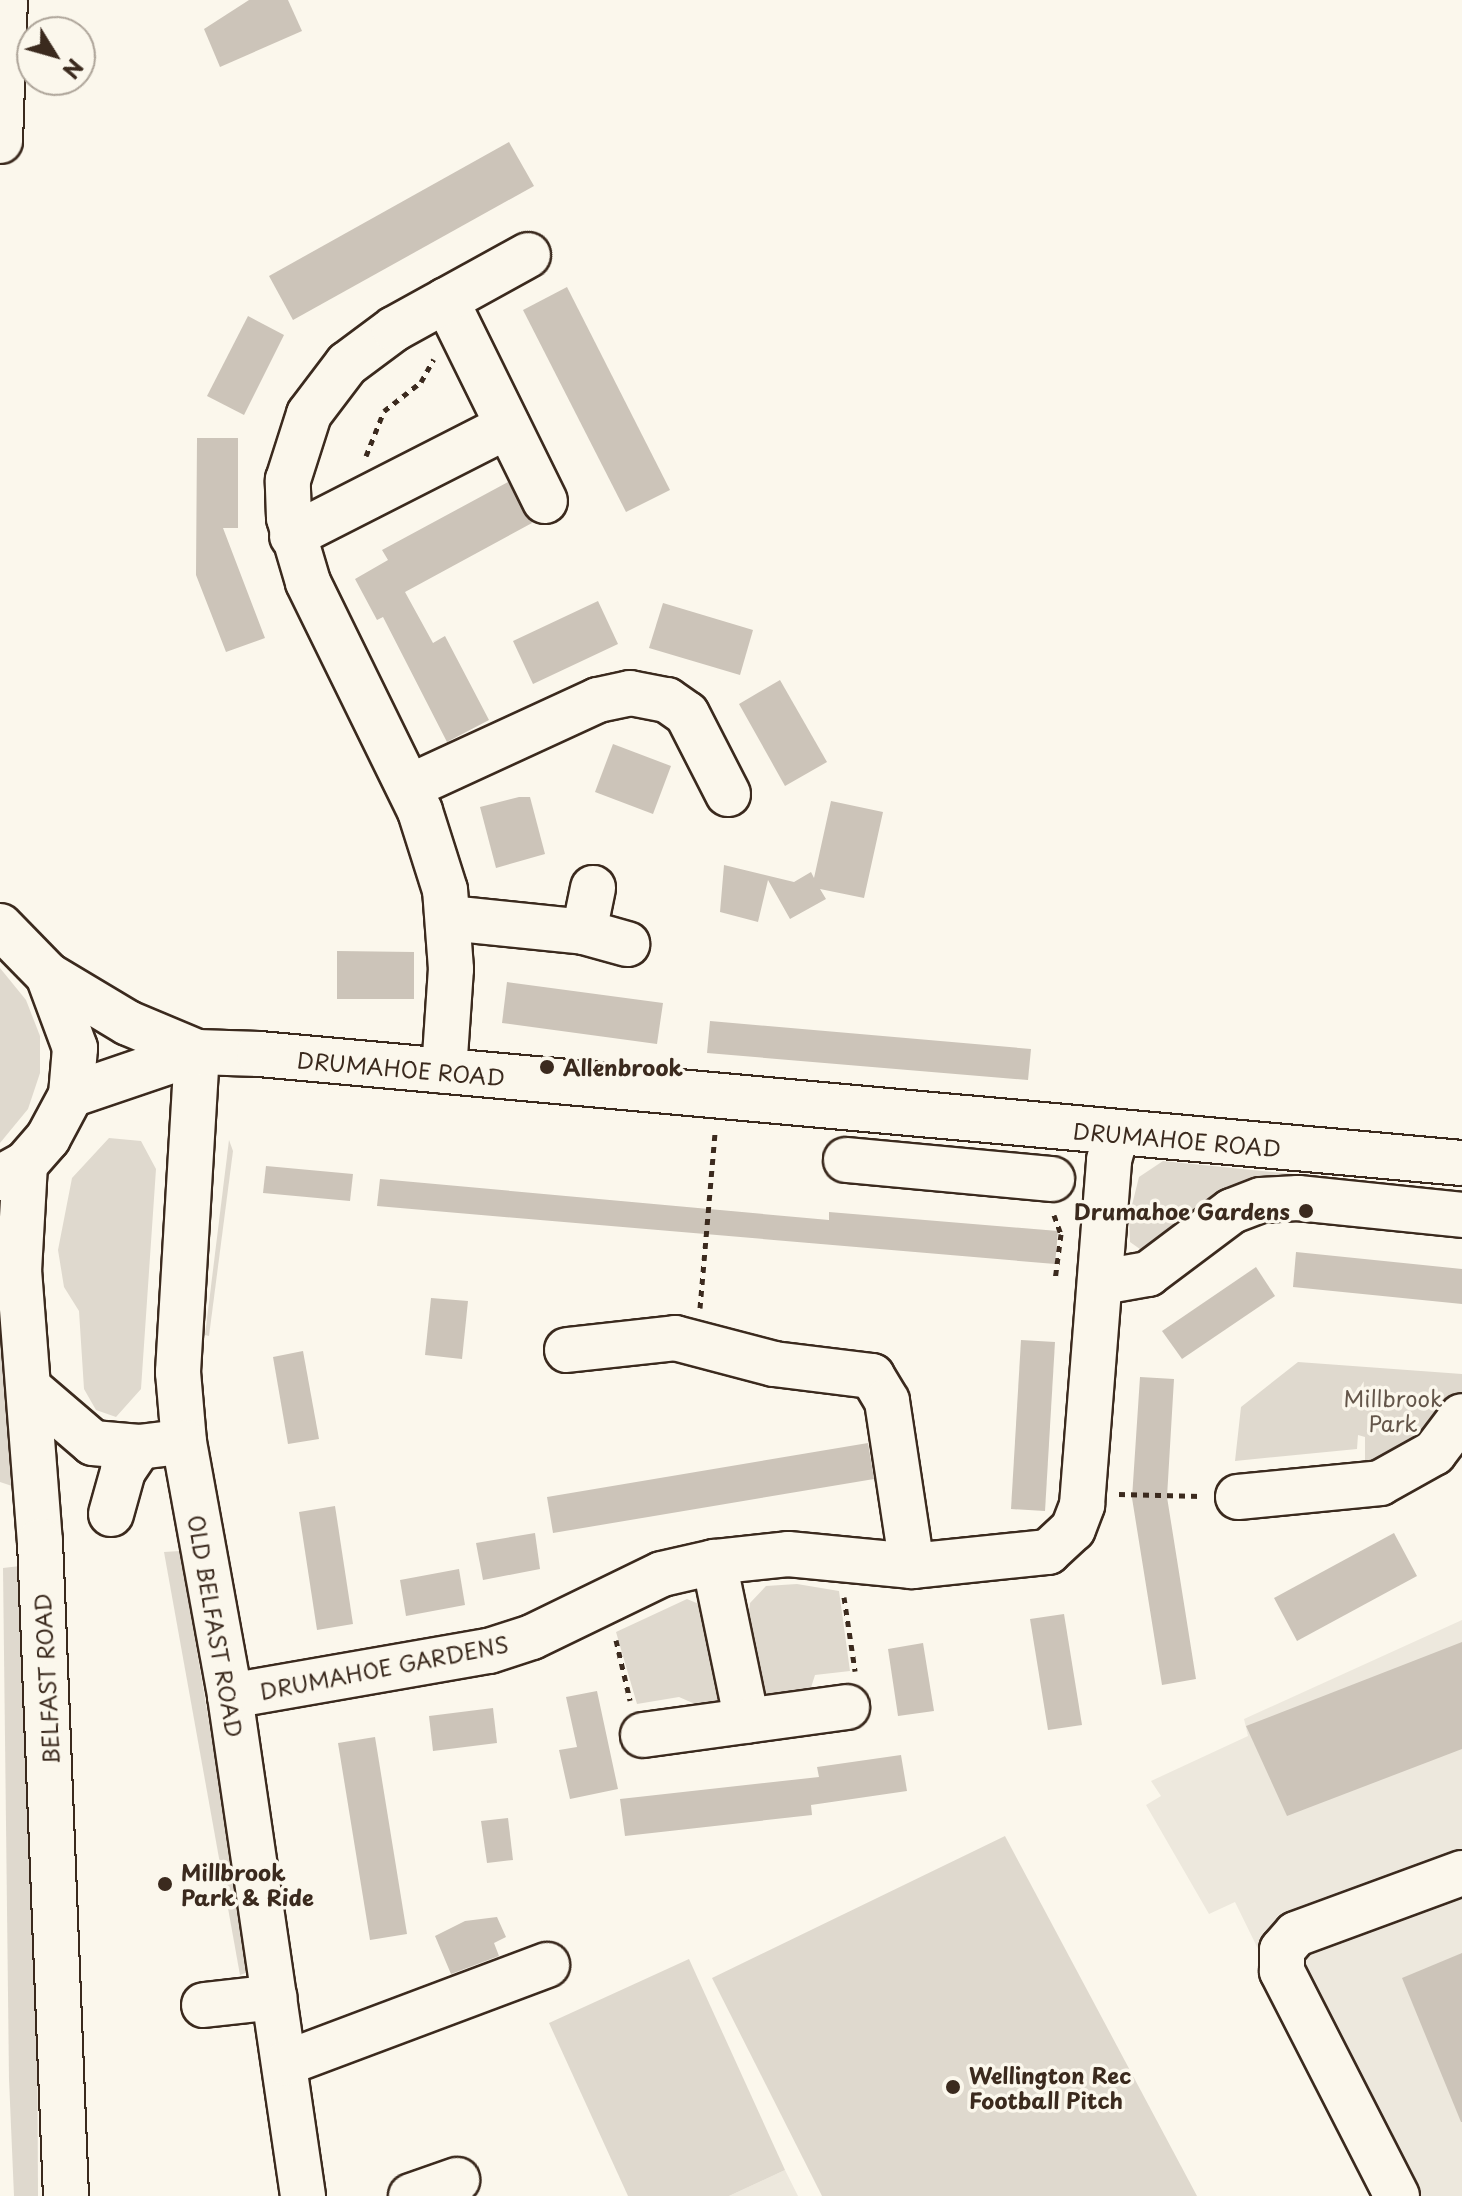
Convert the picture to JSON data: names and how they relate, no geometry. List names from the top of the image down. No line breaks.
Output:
{"streets":{"main road":["DRUMAHOE ROAD","OLD BELFAST ROAD","DRUMAHOE GARDENS","BELFAST ROAD"]},"crossings":[["DRUMAHOE ROAD","OLD BELFAST ROAD"],["DRUMAHOE ROAD","DRUMAHOE GARDENS"],["OLD BELFAST ROAD","DRUMAHOE GARDENS"]],"parks":["Millbrook Park"],"places":["Allenbrook","Drumahoe Gardens","Millbrook Park & Ride","Wellington Rec Football Pitch"],"north":"bottom right"}
